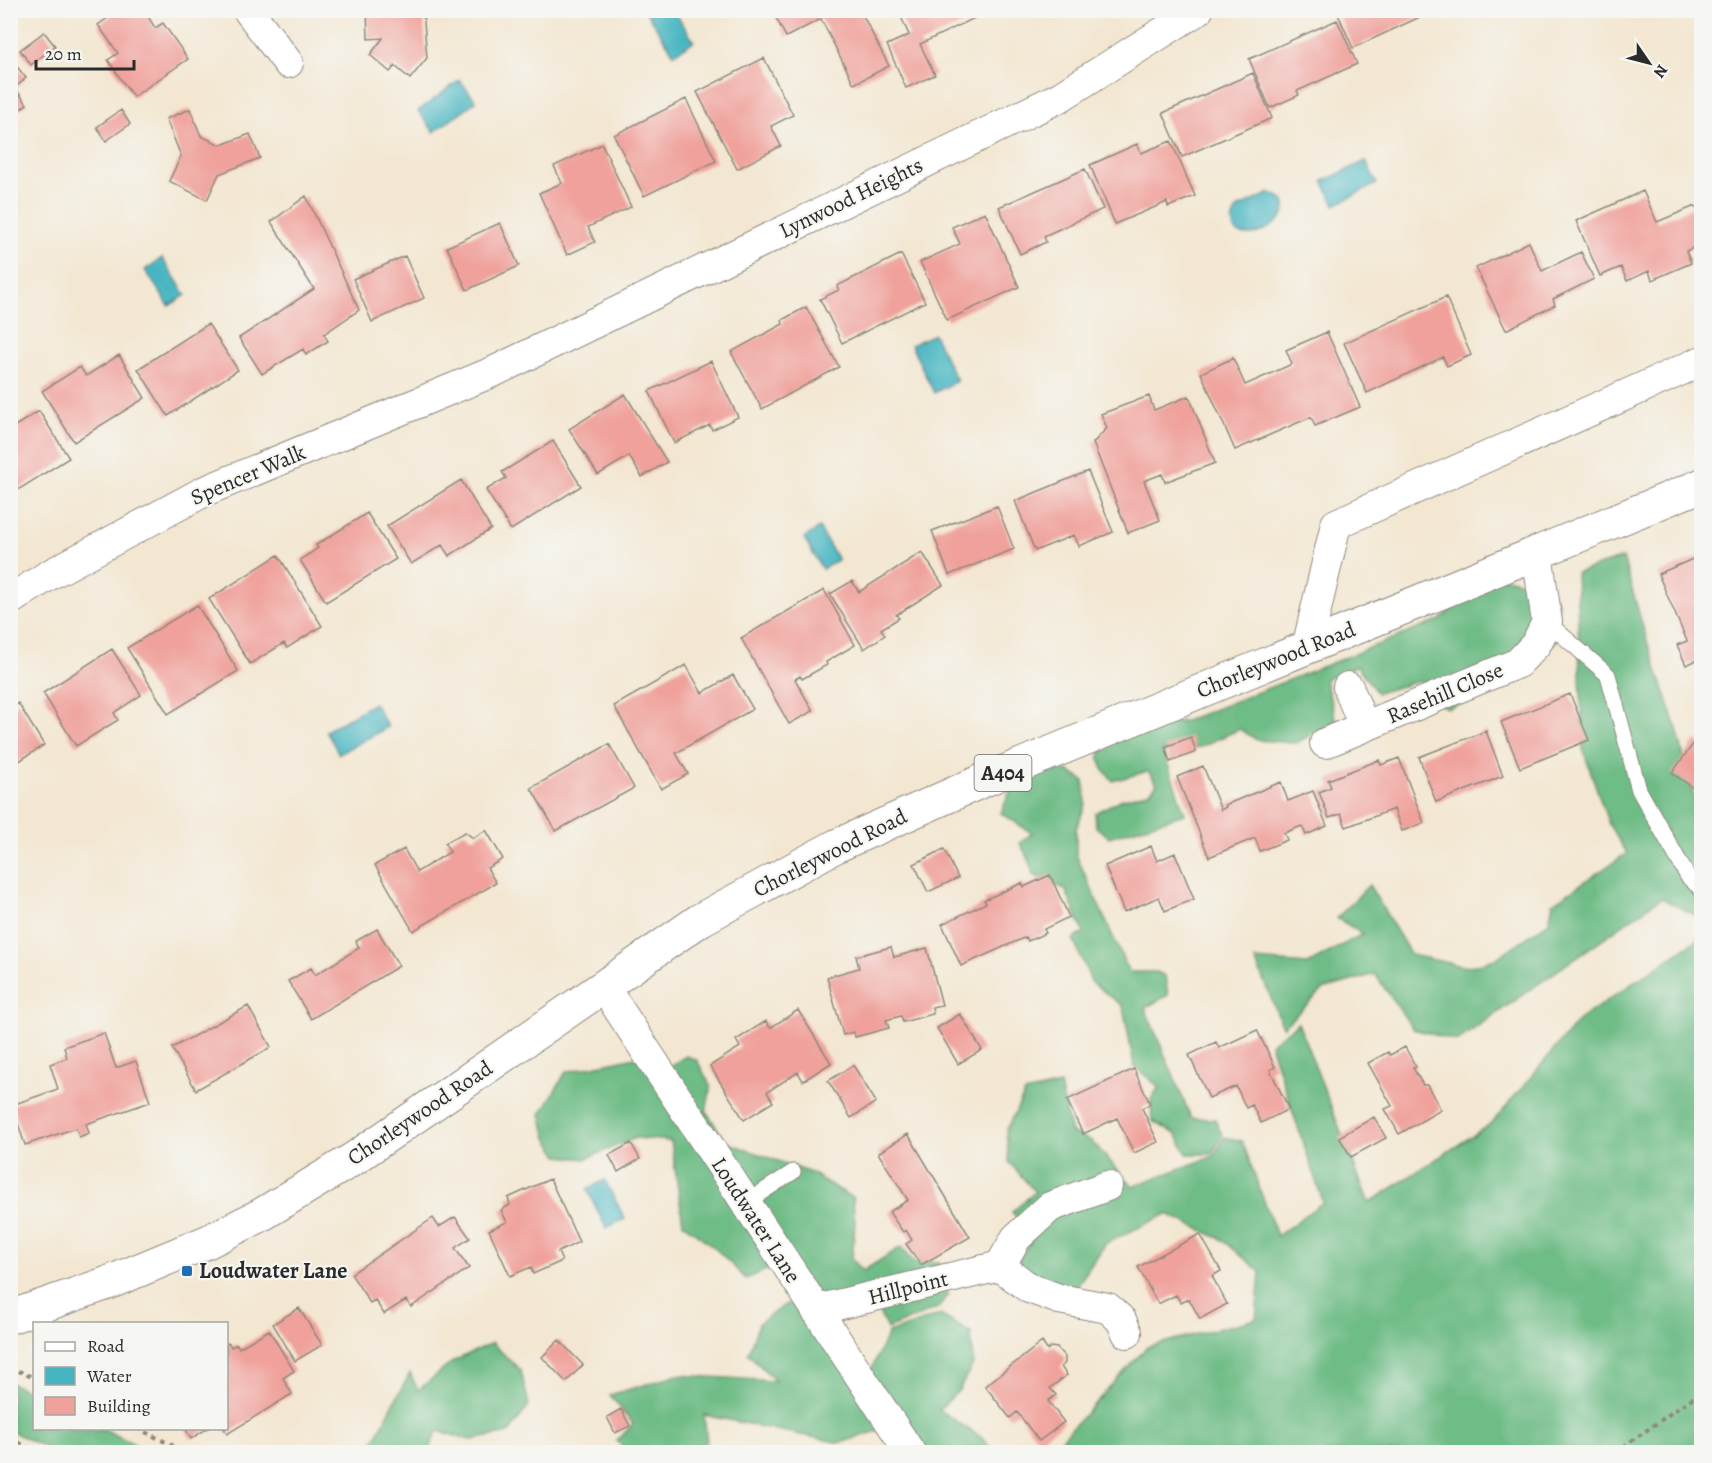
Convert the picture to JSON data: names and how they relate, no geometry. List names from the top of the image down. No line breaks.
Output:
{"streets":{"main road":["Chorleywood Road","A404"],"street":["Lynwood Heights","Spencer Walk","Rasehill Close","Loudwater Lane","Hillpoint"]},"crossings":[["Lynwood Heights","Spencer Walk"],["Chorleywood Road","Loudwater Lane"],["Loudwater Lane","Hillpoint"]],"places":{"transit":["Loudwater Lane"]},"legend":["Road","Water","Building"],"scale_bar":"20 m","north":"bottom right"}
